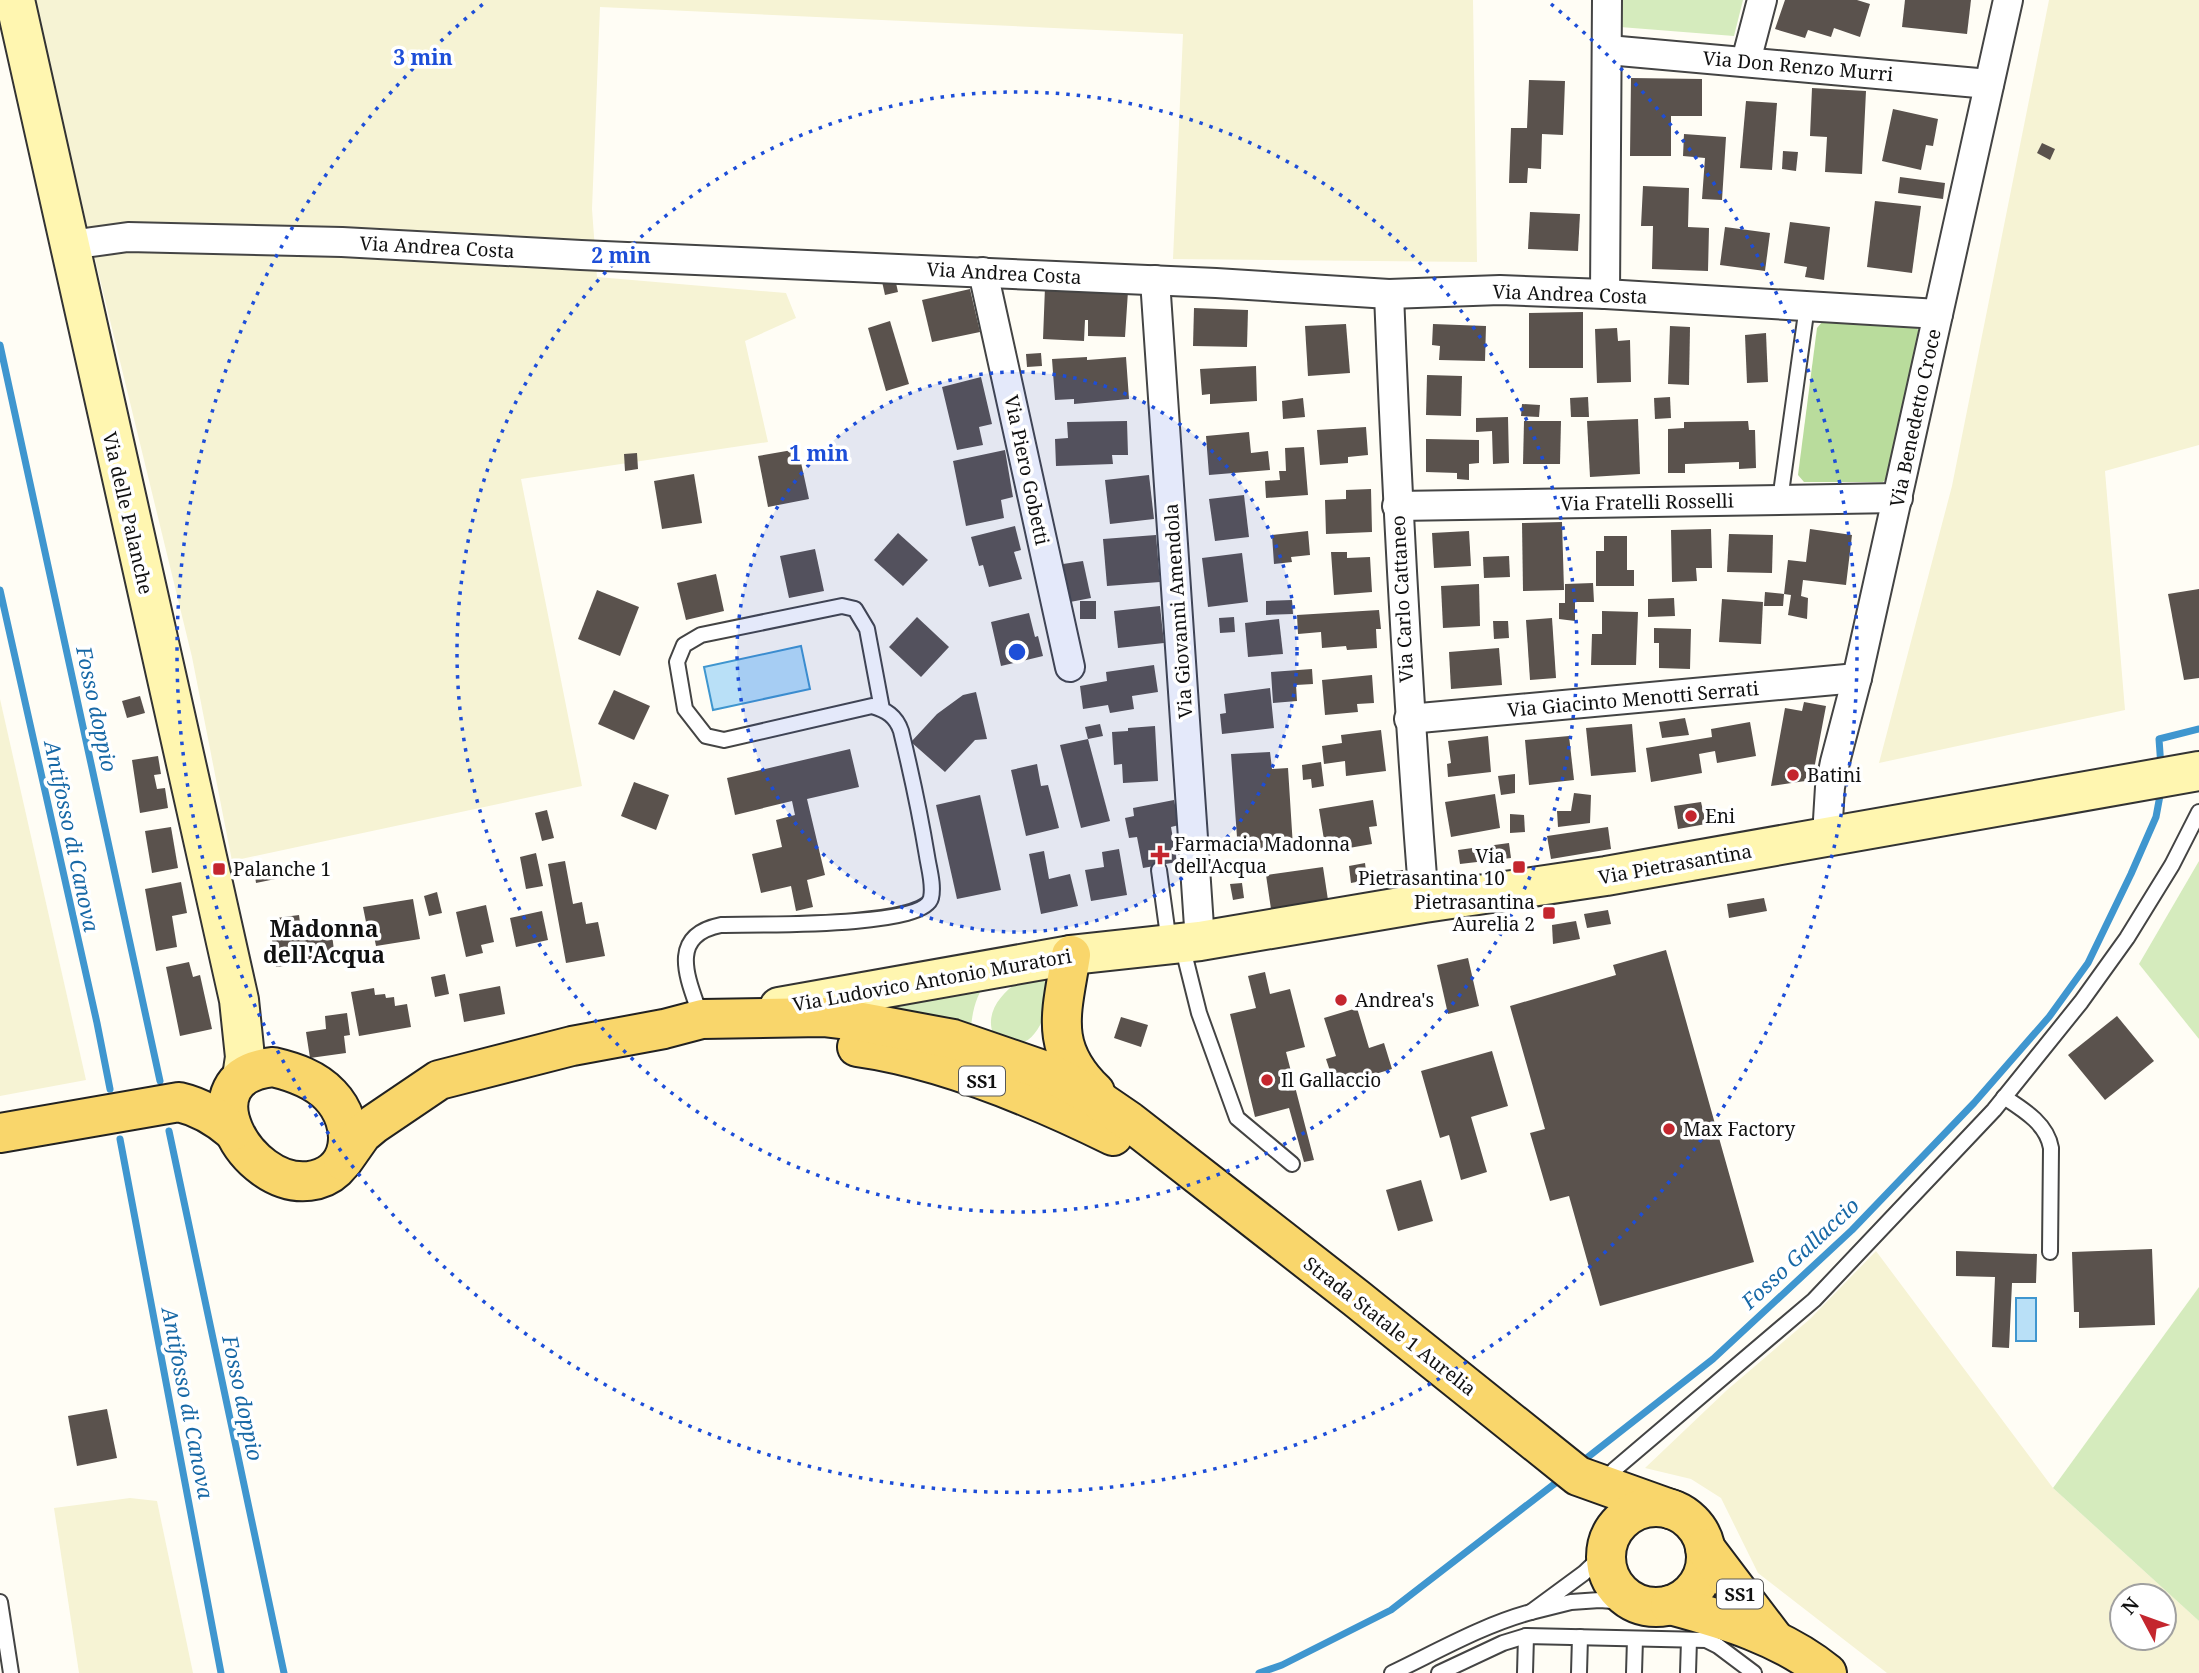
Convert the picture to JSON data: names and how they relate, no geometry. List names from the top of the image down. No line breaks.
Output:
{"streets":{"main road":["SS1","Strada Statale 1 Aurelia"],"street":["Via Don Renzo Murri","Via Andrea Costa","Via Benedetto Croce","Via Piero Gobetti","Via Fratelli Rosselli","Via delle Palanche","Via Carlo Cattaneo","Via Giovanni Amendola","Via Giacinto Menotti Serrati","Via Pietrasantina","Via Ludovico Antonio Muratori"]},"crossings":[["Via Don Renzo Murri","Via Benedetto Croce"],["Via Andrea Costa","Via Benedetto Croce"],["Via Andrea Costa","Via Piero Gobetti"],["Via Andrea Costa","Via delle Palanche"],["Via Andrea Costa","Via Carlo Cattaneo"],["Via Andrea Costa","Via Giovanni Amendola"],["Via Benedetto Croce","Via Fratelli Rosselli"],["Via Benedetto Croce","Via Giacinto Menotti Serrati"],["Via Benedetto Croce","Via Pietrasantina"],["Via Fratelli Rosselli","Via Carlo Cattaneo"],["Via delle Palanche","Strada Statale 1 Aurelia"],["Via Carlo Cattaneo","Via Giacinto Menotti Serrati"],["Via Carlo Cattaneo","Via Pietrasantina"],["Via Giovanni Amendola","Via Pietrasantina"],["Via Giovanni Amendola","Via Ludovico Antonio Muratori"],["Via Pietrasantina","Via Ludovico Antonio Muratori"],["Via Ludovico Antonio Muratori","Strada Statale 1 Aurelia"],["SS1","Strada Statale 1 Aurelia"]],"districts":["Madonna dell'Acqua"],"water":["Fosso doppio","Antifosso di Canova","Fosso Gallaccio"],"places":{"other":["Batini","Eni","Andrea's","Il Gallaccio","Max Factory"],"health":["Farmacia Madonna dell'Acqua"],"transit":["Via Pietrasantina 10","Palanche 1","Pietrasantina Aurelia 2"]},"north":"top left","rings":["3 min","2 min","1 min"]}
